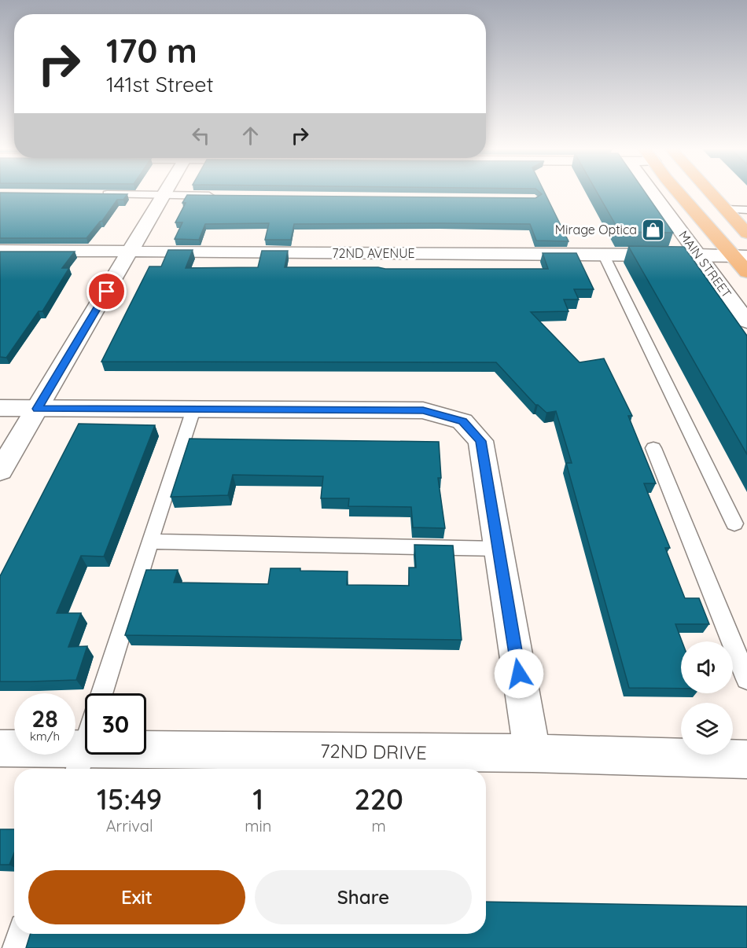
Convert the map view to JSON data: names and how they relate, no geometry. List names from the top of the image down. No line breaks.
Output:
{"streets":{"main road":["MAIN STREET"],"street":["72ND AVENUE","72ND DRIVE"]},"crossings":[["72ND AVENUE","MAIN STREET"]],"places":{"shop":["Mirage Optica"]},"page":{"turn":["170 m","141st Street"],"speed":"28 km/h","limit":"30","eta":["15:49","Arrival","1","min","220","m"],"buttons":["Exit","Share"]}}
